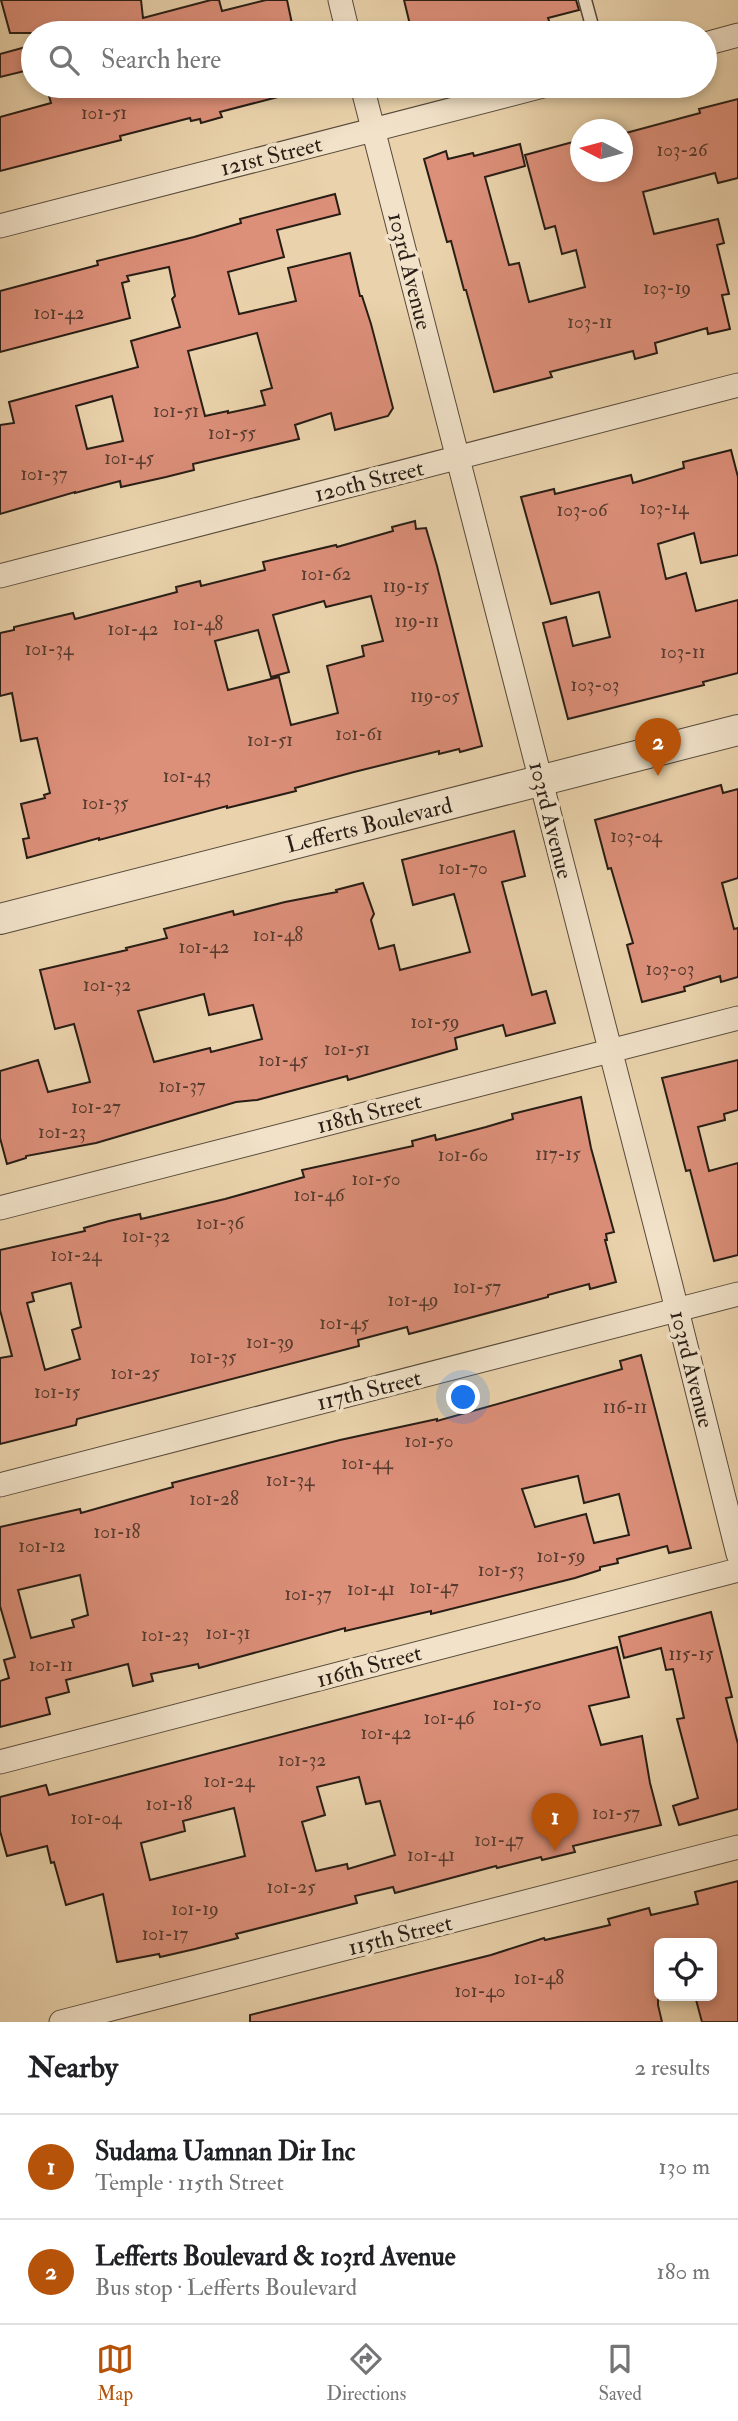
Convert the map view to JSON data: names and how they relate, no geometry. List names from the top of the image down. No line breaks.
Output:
{"streets":{"street":["121st Street","103rd Avenue","120th Street","Lefferts Boulevard","118th Street","117th Street","116th Street","115th Street"]},"crossings":[["121st Street","103rd Avenue"],["103rd Avenue","120th Street"],["103rd Avenue","Lefferts Boulevard"],["103rd Avenue","118th Street"],["103rd Avenue","117th Street"]],"house_numbers":["101-51","103-26","103-19","101-42","103-11","101-51","101-55","101-45","101-37","103-14","103-06","101-62","119-15","119-11","101-48","101-42","101-34","103-11","103-03","119-05","101-61","101-51","101-43","101-35","103-04","101-70","101-48","101-42","103-03","101-32","101-59","101-51","101-45","101-37","101-27","101-23","117-15","101-60","101-50","101-46","101-36","101-32","101-24","101-57","101-49","101-45","101-39","101-35","101-25","101-15","116-11","101-50","101-44","101-34","101-28","101-18","101-12","101-59","101-53","101-47","101-41","101-37","101-31","101-23","115-15","101-11","101-50","101-46","101-42","101-32","101-24","101-18","101-57","101-04","101-47","101-41","101-25","101-19","101-17","101-48","101-40"],"north":"left","page":{"search":"Search here","pins":["2","1"],"heading":["Nearby","2 results"],"list":[{"mark":"1","name":"Sudama Uamnan Dir Inc","note":"Temple · 115th Street","value":"130 m"},{"mark":"2","name":"Lefferts Boulevard & 103rd Avenue","note":"Bus stop · Lefferts Boulevard","value":"180 m"}],"nav":["Map","Directions","Saved"]}}
